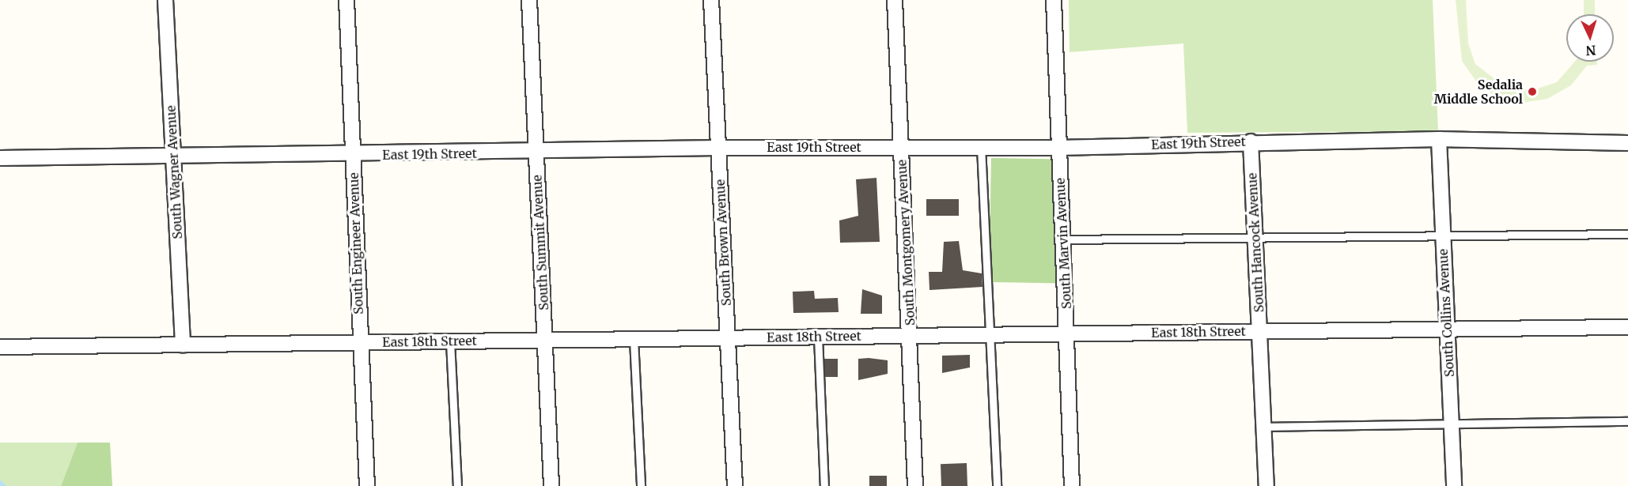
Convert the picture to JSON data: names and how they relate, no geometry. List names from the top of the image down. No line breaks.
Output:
{"streets":{"street":["East 19th Street","South Wagner Avenue","South Summit Avenue","South Brown Avenue","South Montgomery Avenue","South Hancock Avenue","South Engineer Avenue","South Marvin Avenue","South Collins Avenue","East 18th Street"]},"crossings":[["East 19th Street","South Wagner Avenue"],["East 19th Street","South Summit Avenue"],["East 19th Street","South Brown Avenue"],["East 19th Street","South Montgomery Avenue"],["East 19th Street","South Hancock Avenue"],["East 19th Street","South Engineer Avenue"],["East 19th Street","South Marvin Avenue"],["East 19th Street","South Collins Avenue"],["South Wagner Avenue","East 18th Street"],["South Summit Avenue","East 18th Street"],["South Brown Avenue","East 18th Street"],["South Montgomery Avenue","East 18th Street"],["South Hancock Avenue","East 18th Street"],["South Engineer Avenue","East 18th Street"],["South Marvin Avenue","East 18th Street"],["South Collins Avenue","East 18th Street"]],"places":["Sedalia Middle School"],"north":"bottom"}
